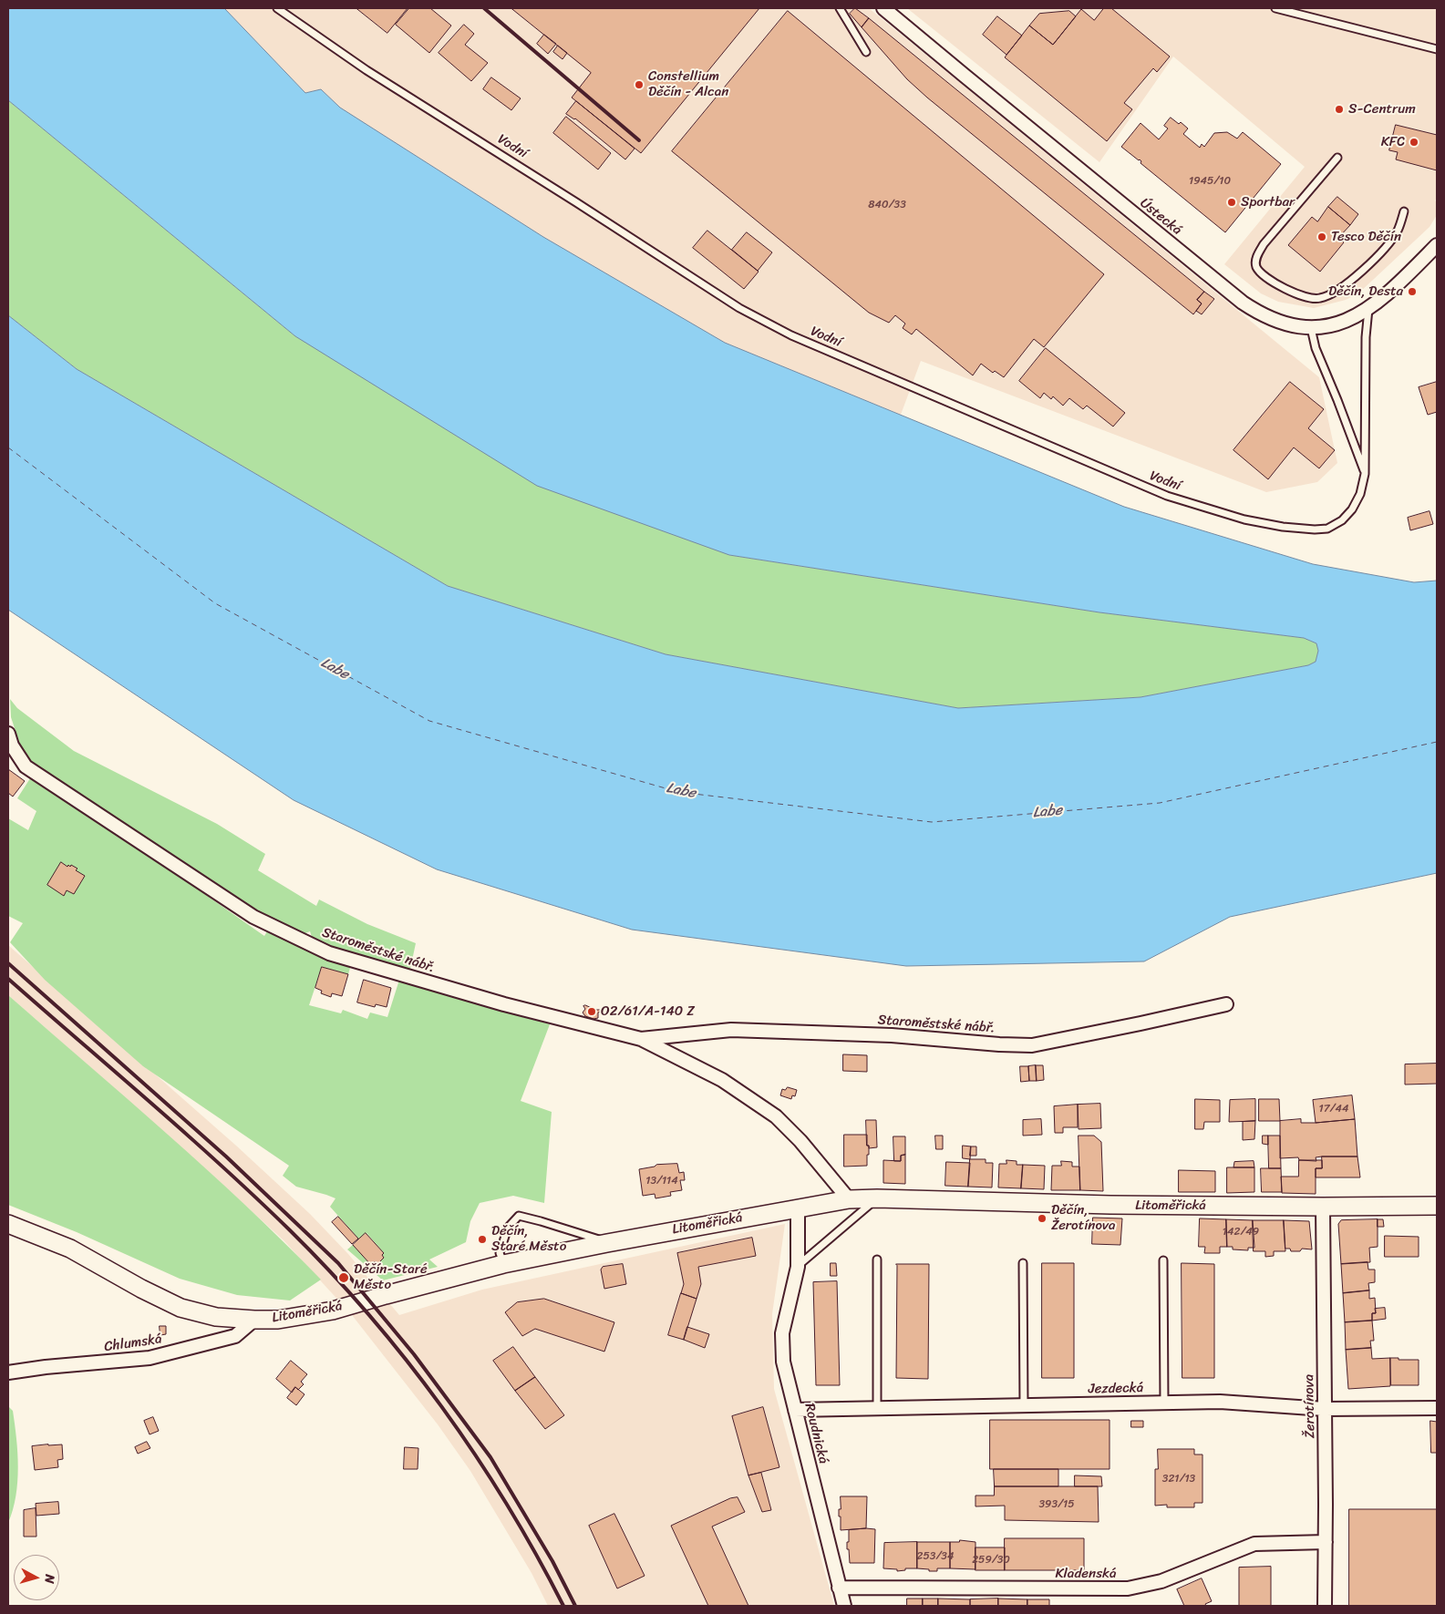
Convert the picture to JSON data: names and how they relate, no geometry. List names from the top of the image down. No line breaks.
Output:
{"streets":{"main road":["Litoměřická"],"street":["Ústecká","Staroměstské nábř.","Chlumská","Jezdecká","Žerotínova","Roudnická","Kladenská"],"lane":["Vodní"]},"crossings":[["Vodní","Ústecká"],["Staroměstské nábř.","Litoměřická"],["Litoměřická","Chlumská"],["Litoměřická","Žerotínova"],["Litoměřická","Roudnická"],["Jezdecká","Žerotínova"],["Jezdecká","Roudnická"],["Žerotínova","Kladenská"],["Roudnická","Kladenská"]],"water":["Labe"],"places":["Constellium Děčín - Alcan","S-Centrum","KFC","Sportbar","Tesco Děčín","Děčín, Desta","O2/61/A-140 Z","Děčín, Žerotínova","Děčín, Staré Město","Děčín-Staré Město"],"house_numbers":["1945/10","840/33","17/44","13/114","142/49","321/13","393/15","253/34","259/30"],"north":"right"}
